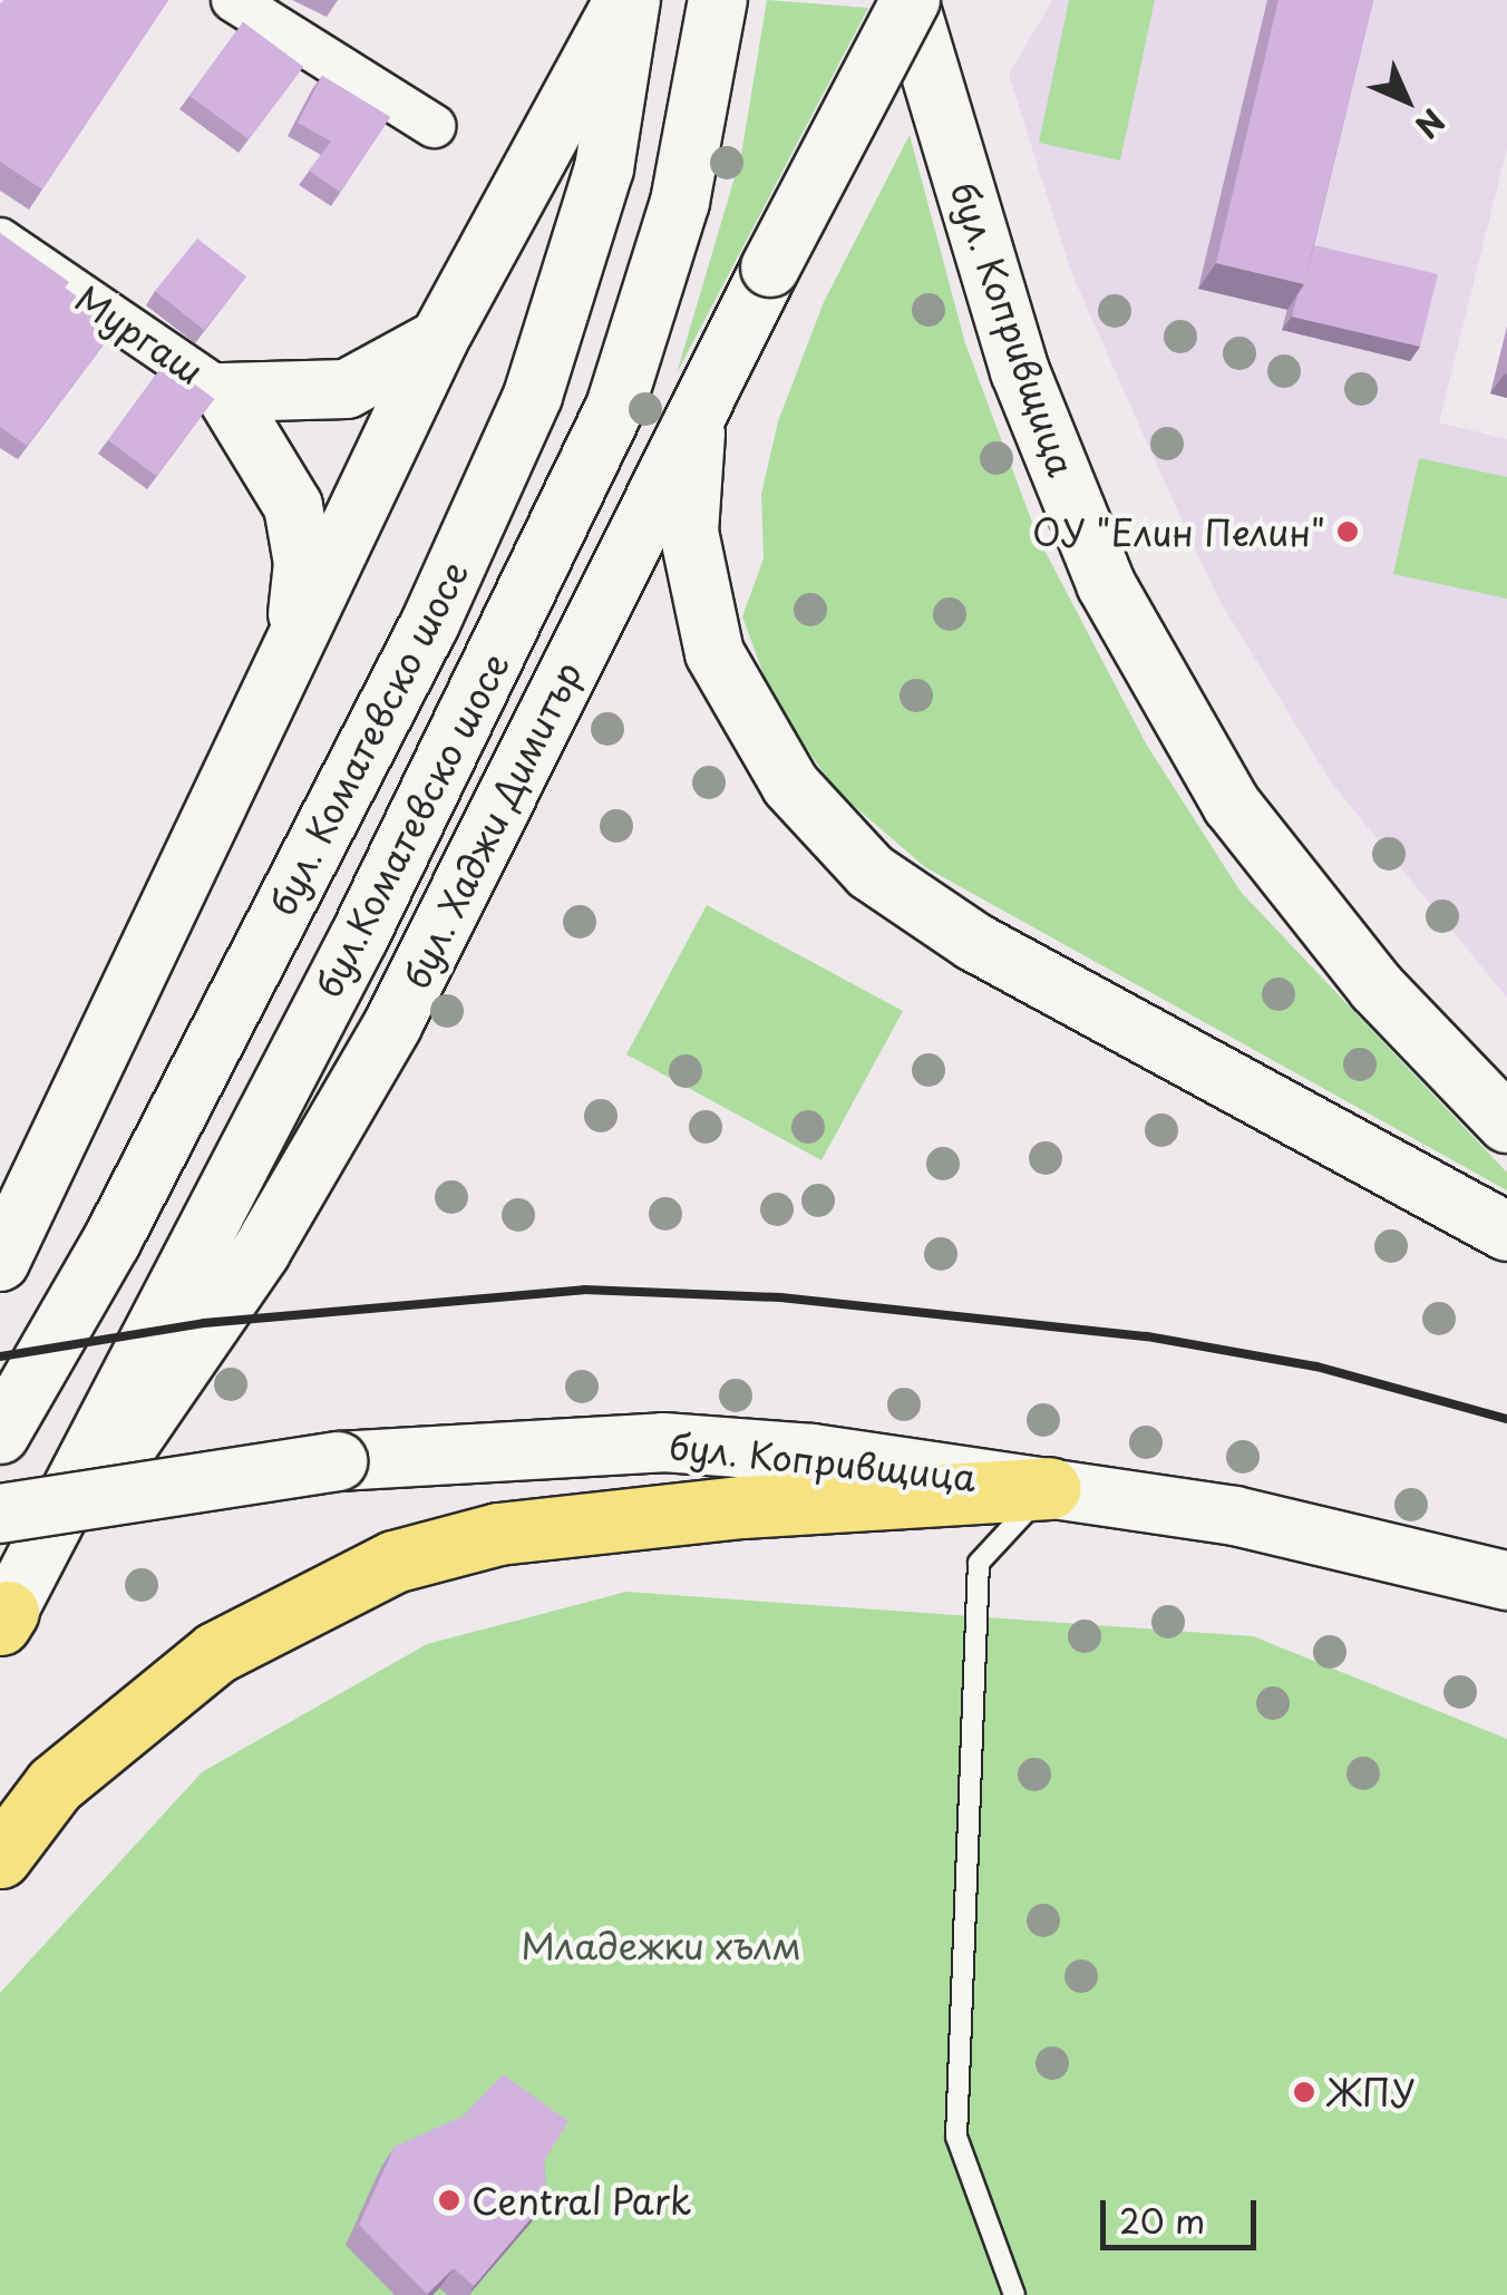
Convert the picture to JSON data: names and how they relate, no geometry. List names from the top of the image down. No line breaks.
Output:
{"streets":{"main road":["бул. Копривщица","бул. Коматевско шосе","бул.Коматевско шосе","бул. Хаджи Димитър"],"street":["Мургаш"]},"crossings":[["бул. Копривщица","бул. Хаджи Димитър"],["бул.Коматевско шосе","бул. Хаджи Димитър"]],"parks":["Младежки хълм"],"places":["ОУ \"Елин Пелин\"","ЖПУ","Central Park"],"scale_bar":"20 m","north":"bottom right"}
